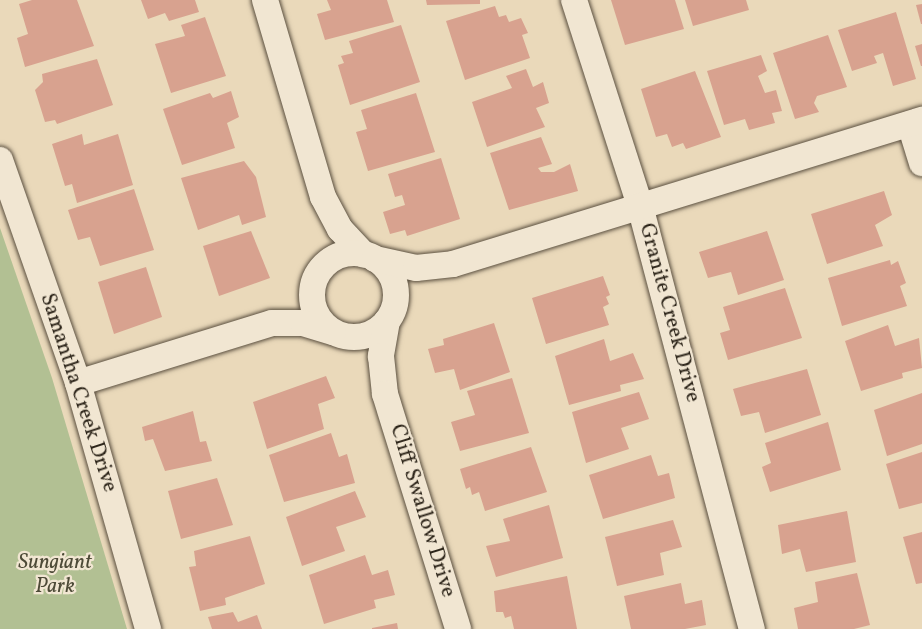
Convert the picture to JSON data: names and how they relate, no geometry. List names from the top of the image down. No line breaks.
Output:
{"streets":{"street":["Granite Creek Drive","Samantha Creek Drive","Cliff Swallow Drive"]},"parks":["Sungiant Park"]}
